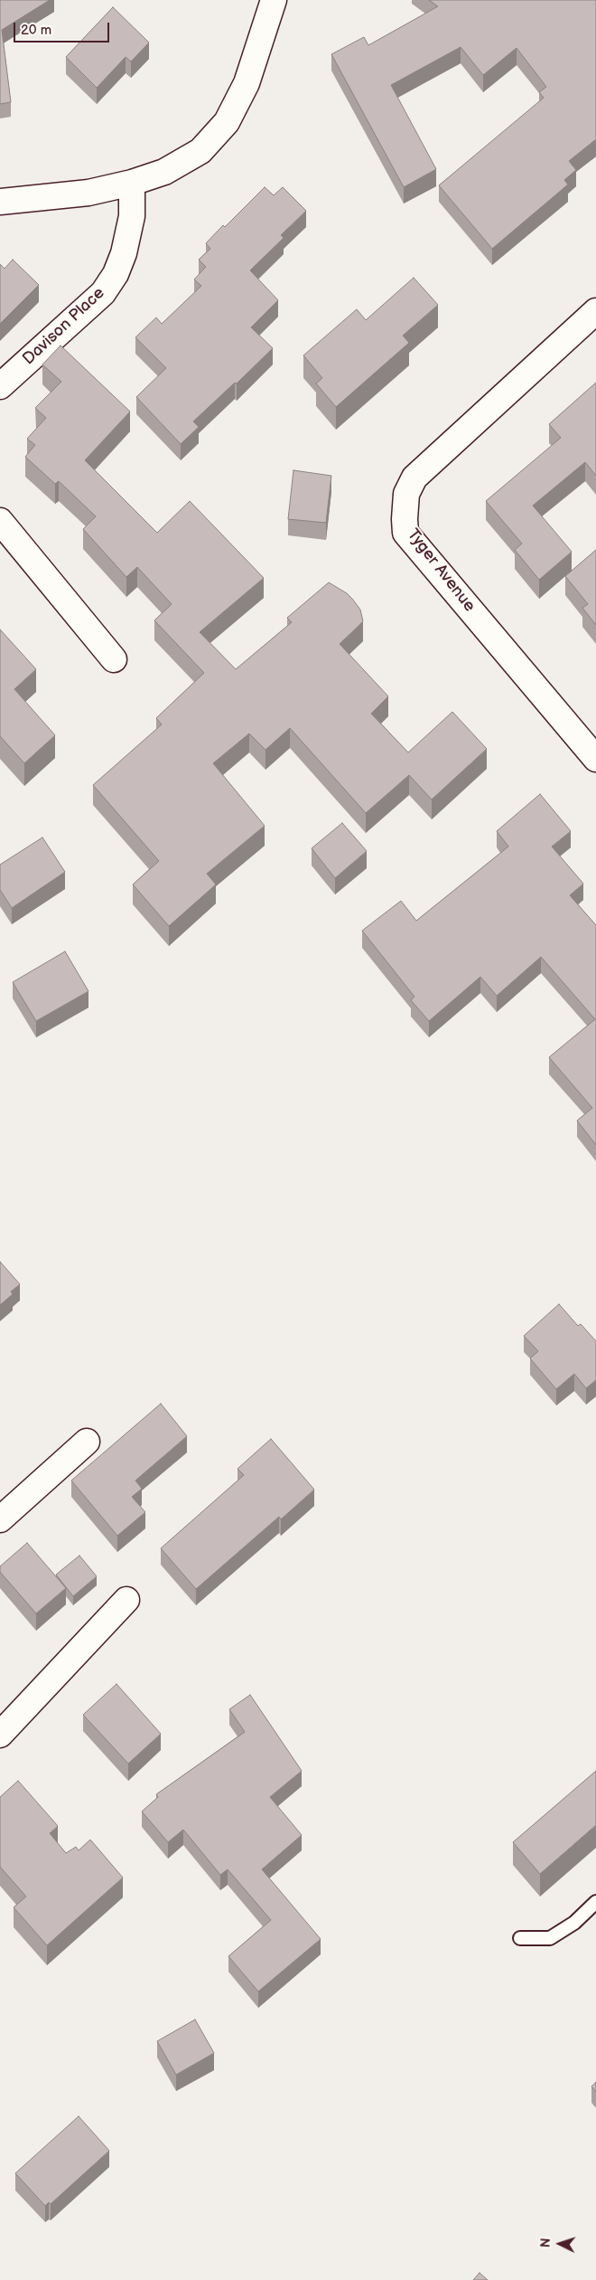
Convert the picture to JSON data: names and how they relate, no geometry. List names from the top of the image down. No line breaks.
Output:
{"streets":{"street":["Davison Place","Tyger Avenue"]},"scale_bar":"20 m","north":"left"}
